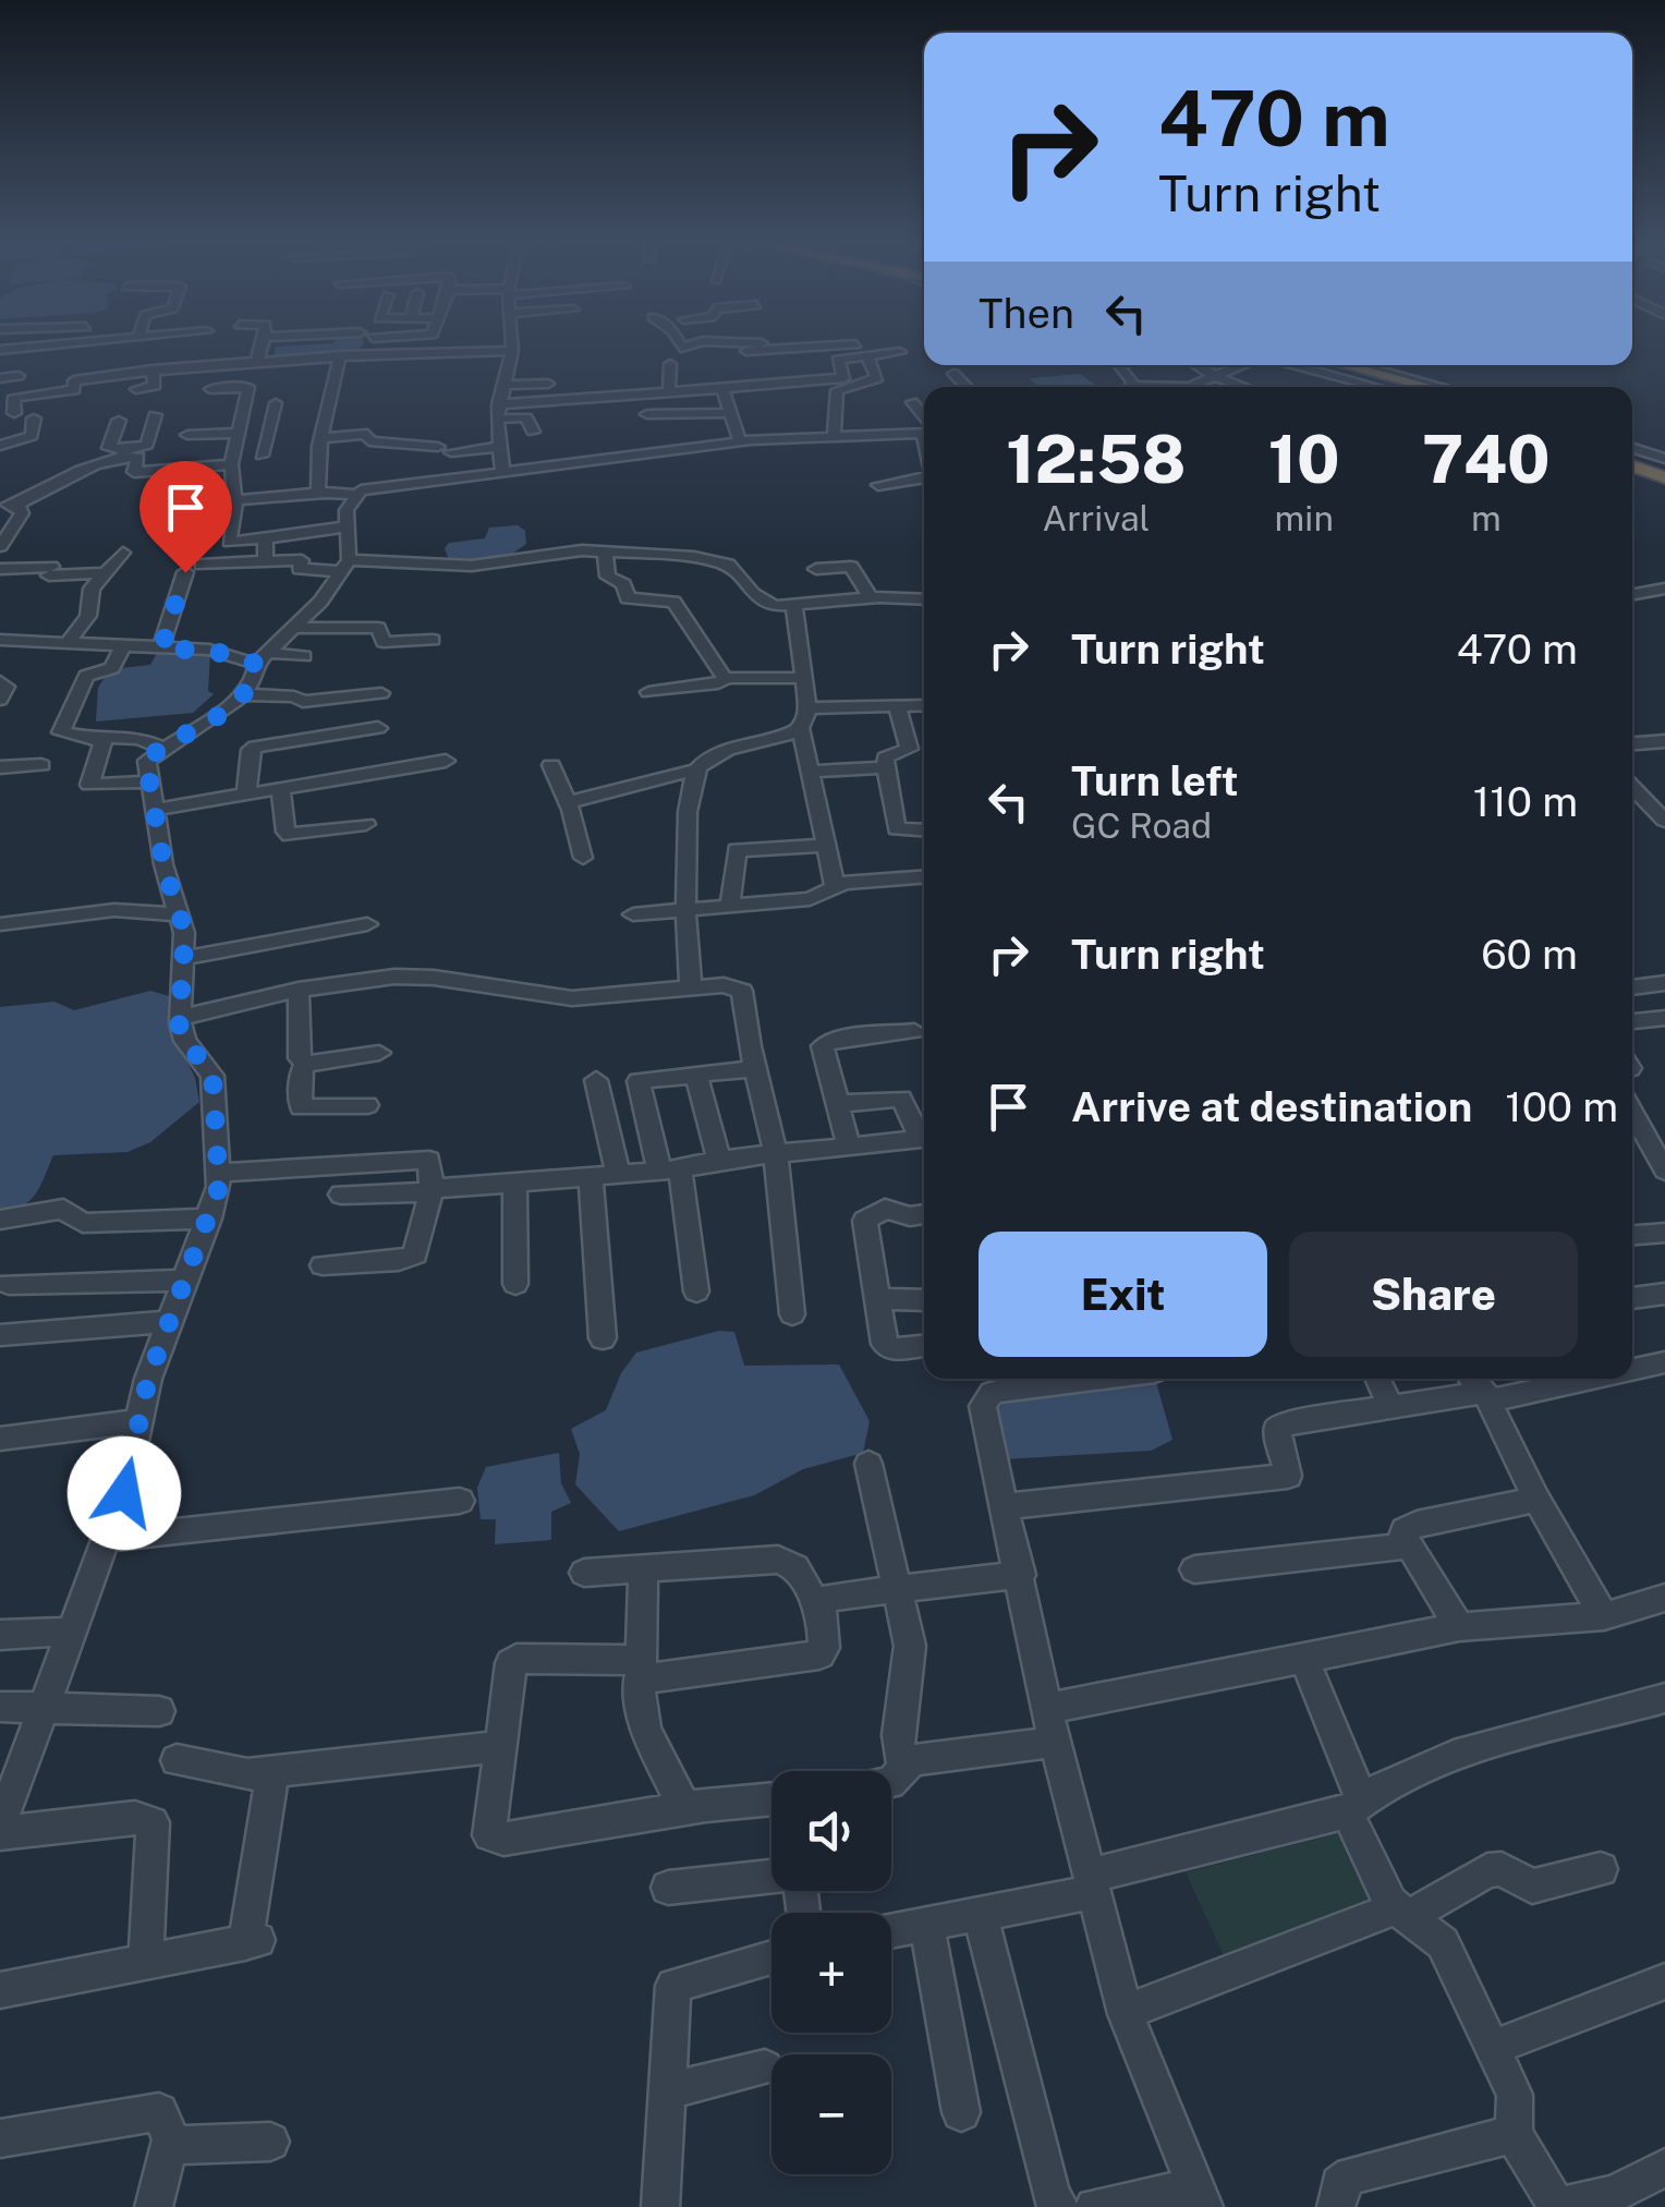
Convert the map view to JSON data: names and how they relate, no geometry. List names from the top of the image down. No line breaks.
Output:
{"page":{"turn":["470 m","Turn right"],"then":"Then","eta":["12:58","Arrival","10","min","740","m"],"list":[{"name":"Turn right","value":"470 m"},{"name":"Turn left","note":"GC Road","value":"110 m"},{"name":"Turn right","value":"60 m"},{"name":"Arrive at destination","value":"100 m"}],"buttons":["Exit","Share"],"map_buttons":["+","−"]}}
